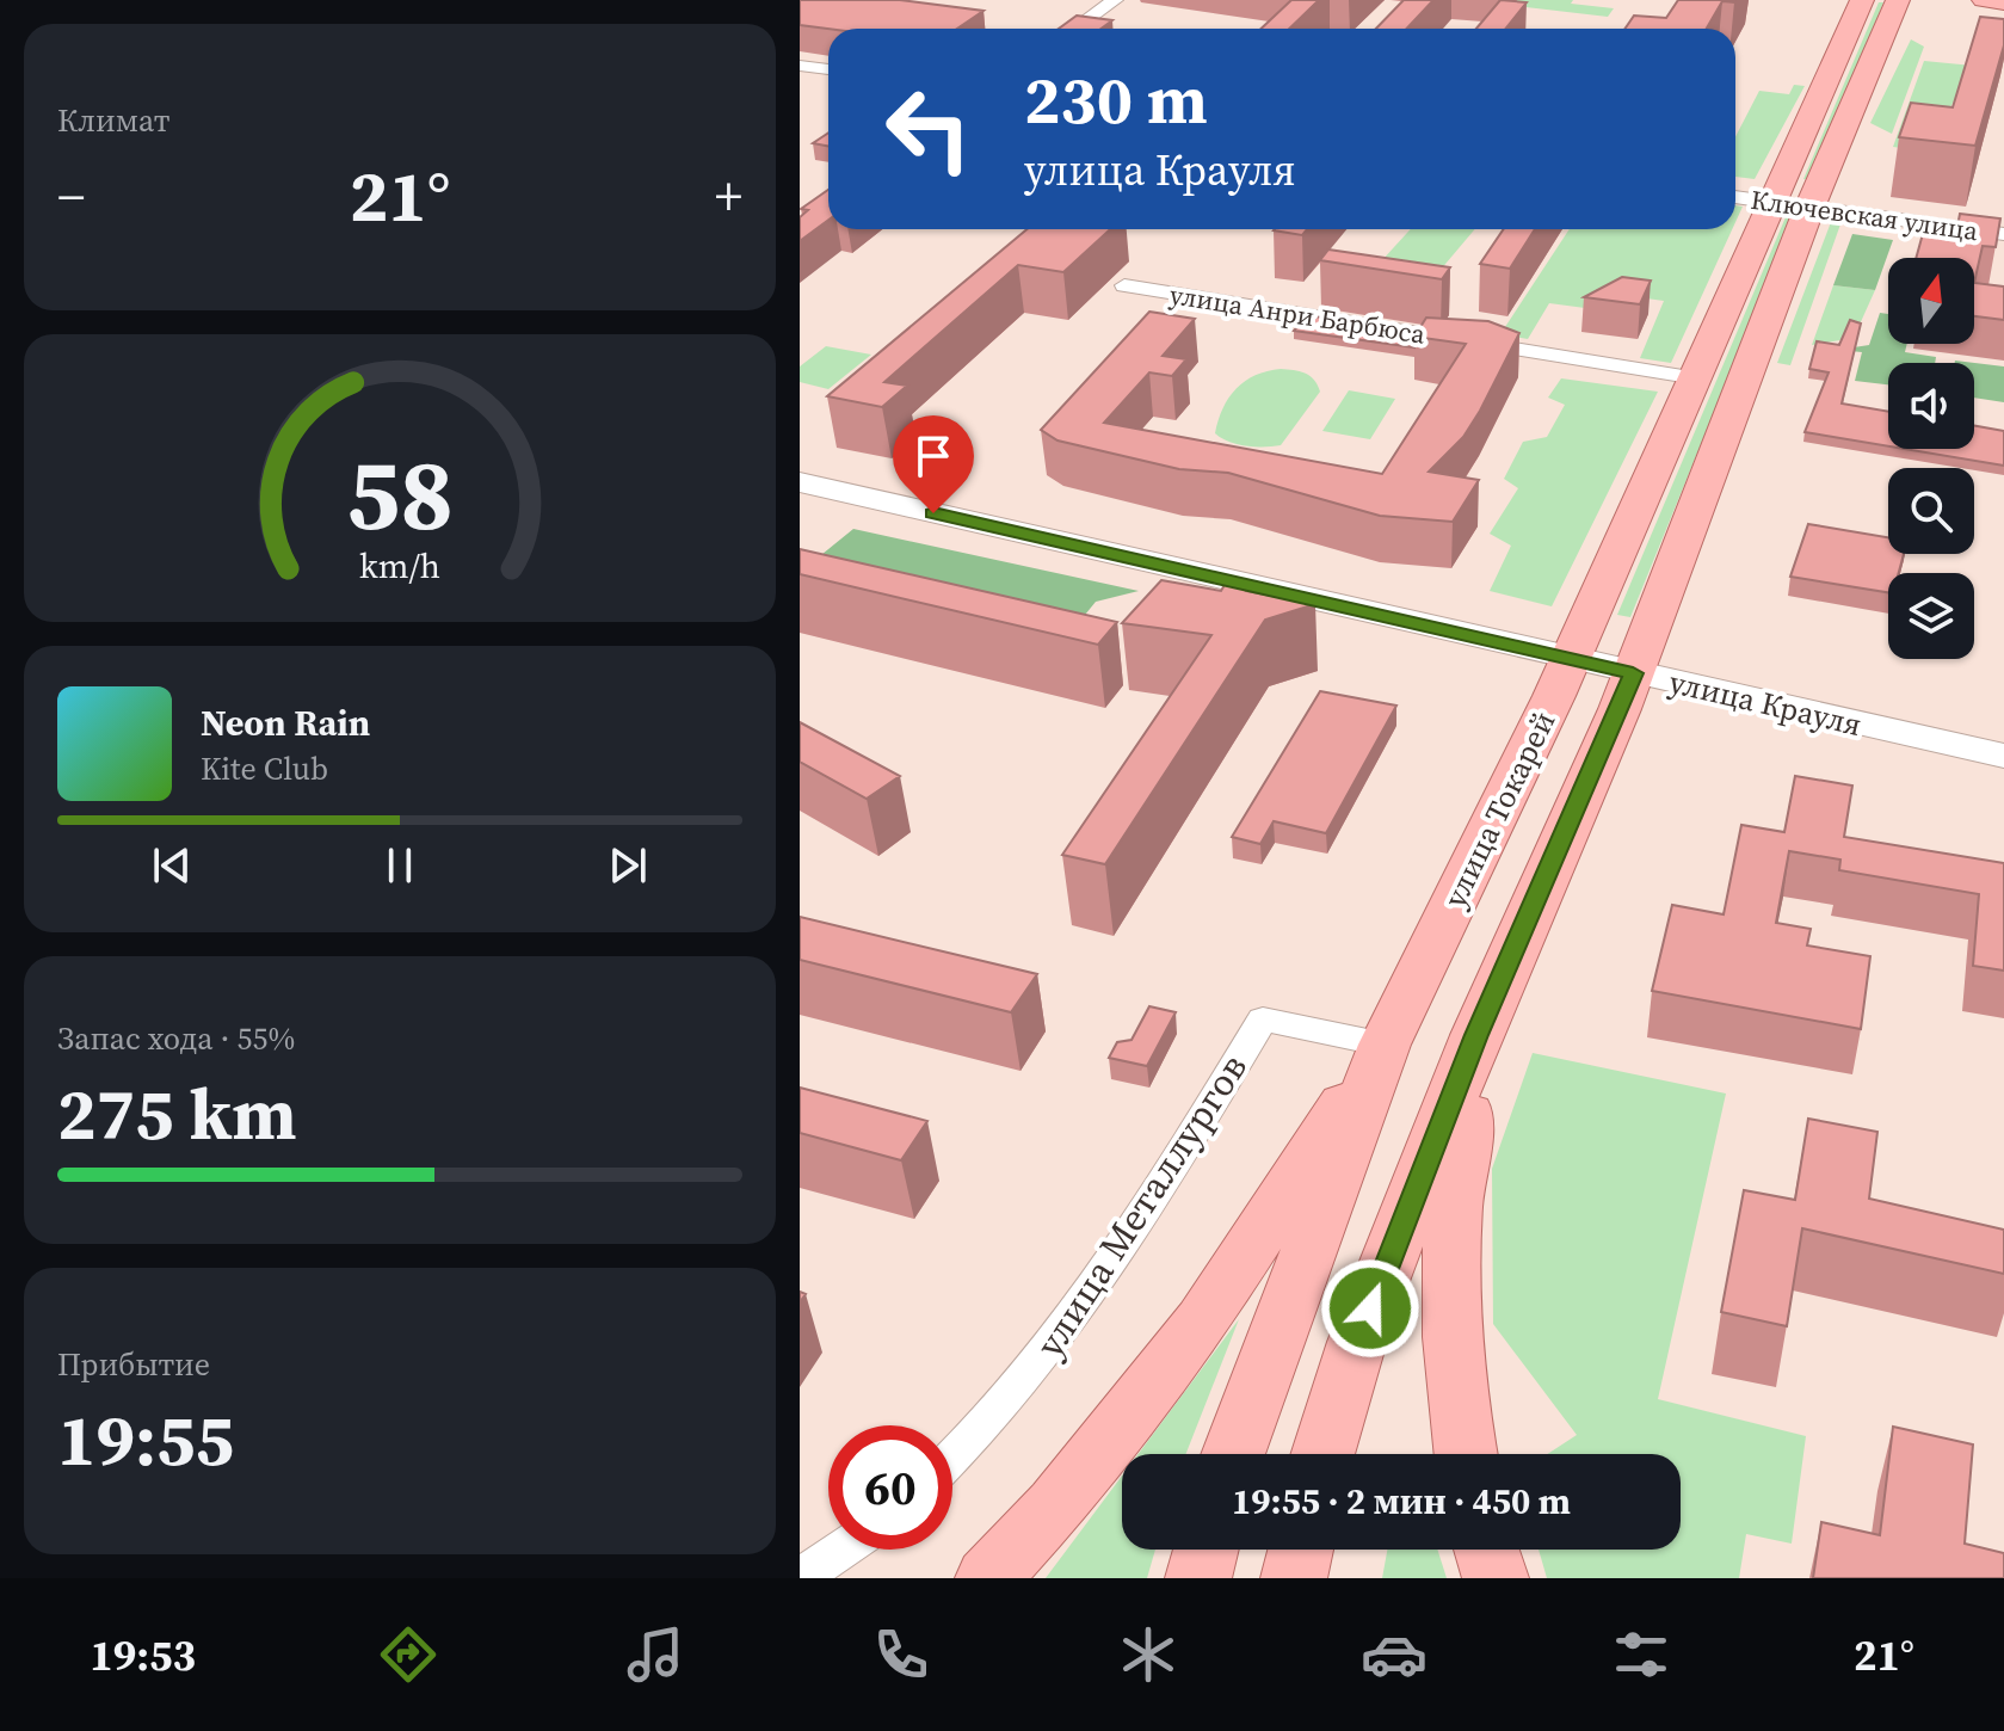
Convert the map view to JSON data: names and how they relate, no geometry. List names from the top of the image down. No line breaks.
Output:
{"streets":{"main road":["улица Крауля","улица Токарей"],"street":["Ключевская улица","улица Анри Барбюса","улица Металлургов"]},"crossings":[["Ключевская улица","улица Токарей"],["улица Анри Барбюса","улица Токарей"],["улица Крауля","улица Токарей"],["улица Токарей","улица Металлургов"]],"north":"top","page":{"tile":["Климат",["Запас хода · 55%","275 km"],["Прибытие","19:55"]],"turn":["230 m","улица Крауля"],"heat":["−","21°","+"],"song":["Neon Rain","Kite Club"],"limit":"60","trip":"19:55 · 2 мин · 450 m","tabs":["19:53","21°"],"gauge":["58","km/h"]}}
